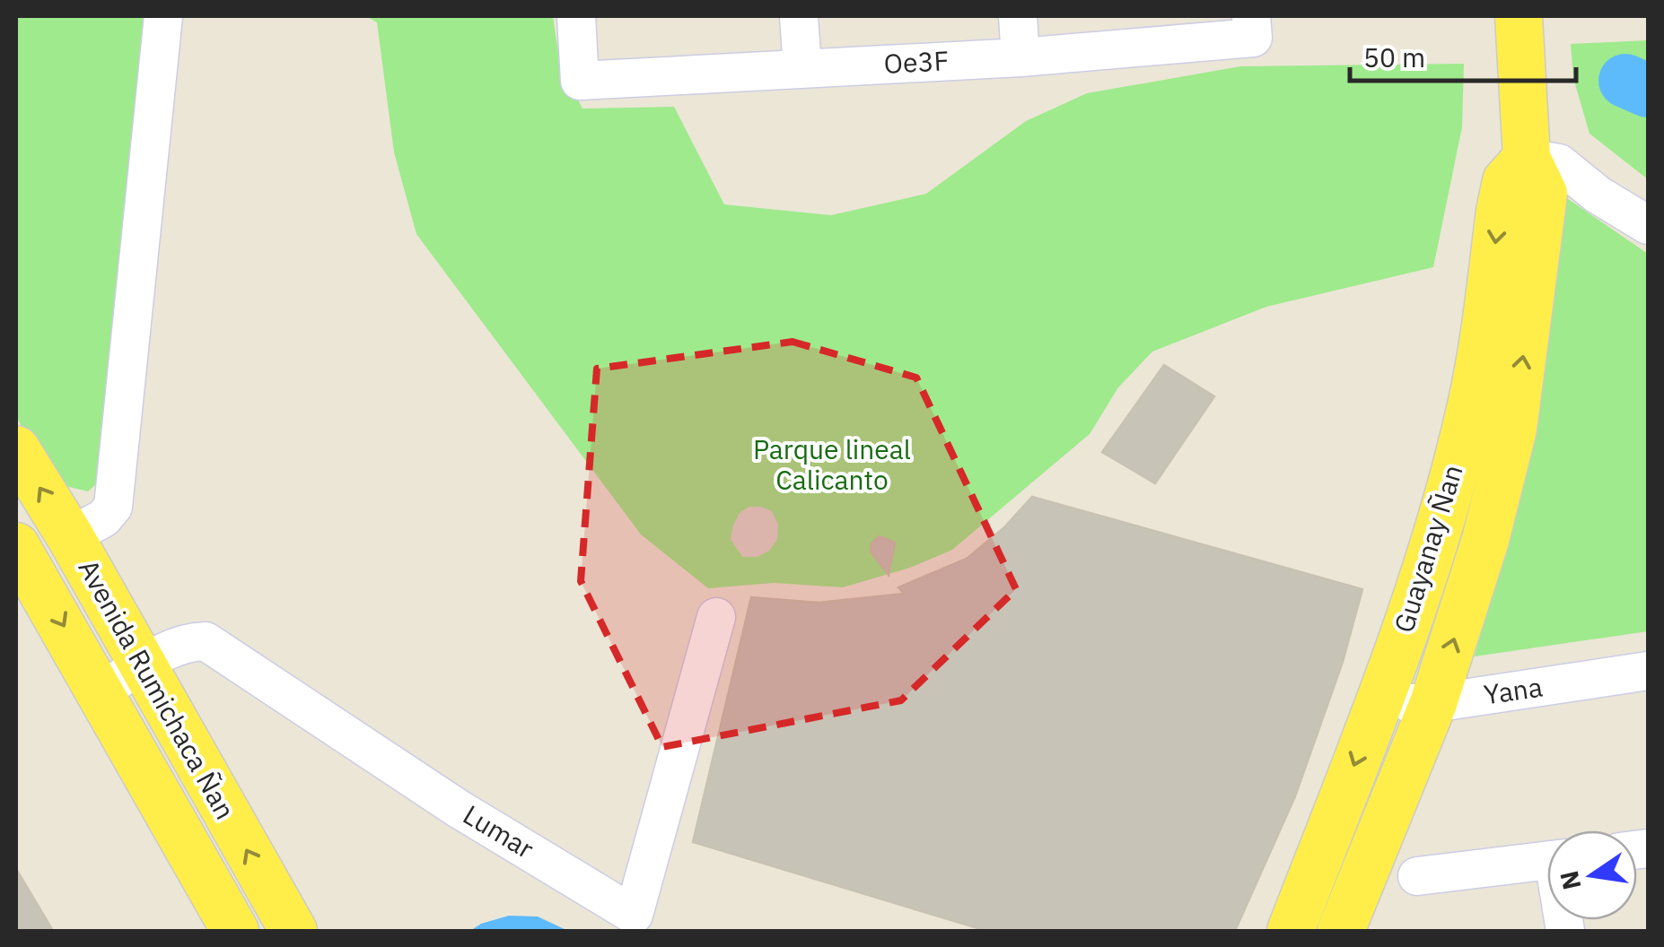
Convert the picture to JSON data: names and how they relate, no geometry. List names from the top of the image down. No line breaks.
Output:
{"streets":{"main road":["Guayanay Ñan","Avenida Rumichaca Ñan"],"street":["Oe3F","Yana","Lumar"]},"crossings":[["Guayanay Ñan","Yana"],["Avenida Rumichaca Ñan","Lumar"]],"parks":["Parque lineal Calicanto"],"scale_bar":"50 m","north":"left"}
